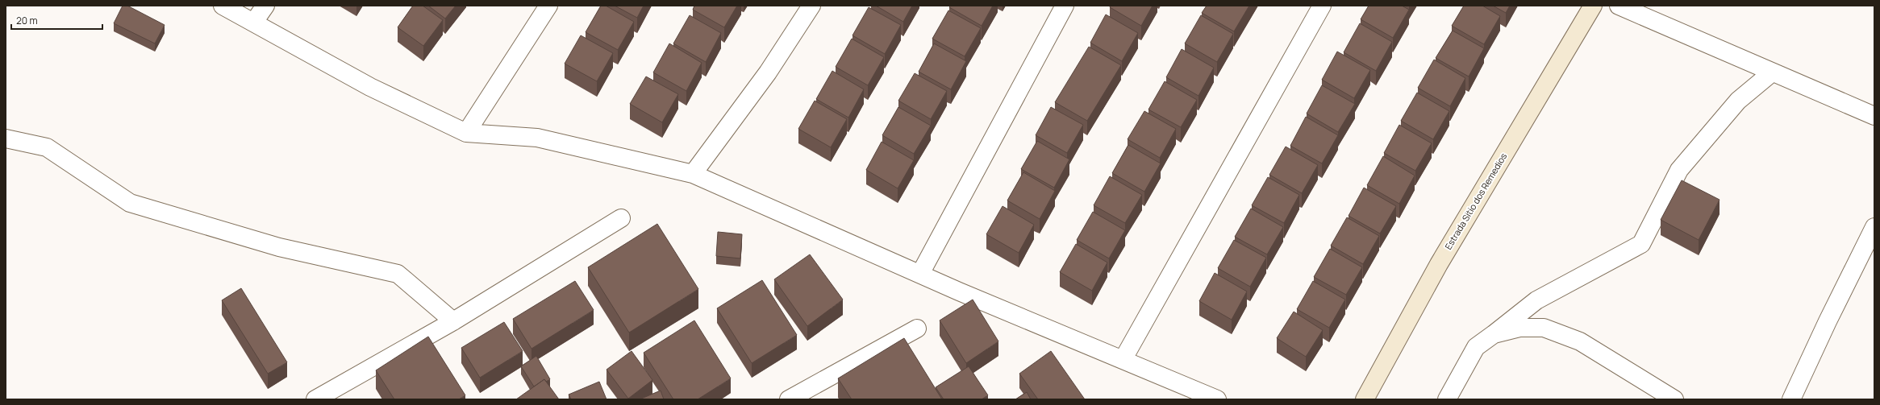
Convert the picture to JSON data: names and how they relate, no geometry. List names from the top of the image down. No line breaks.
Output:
{"streets":{"street":["Estrada Sitio dos Remedios"]},"scale_bar":"20 m"}
